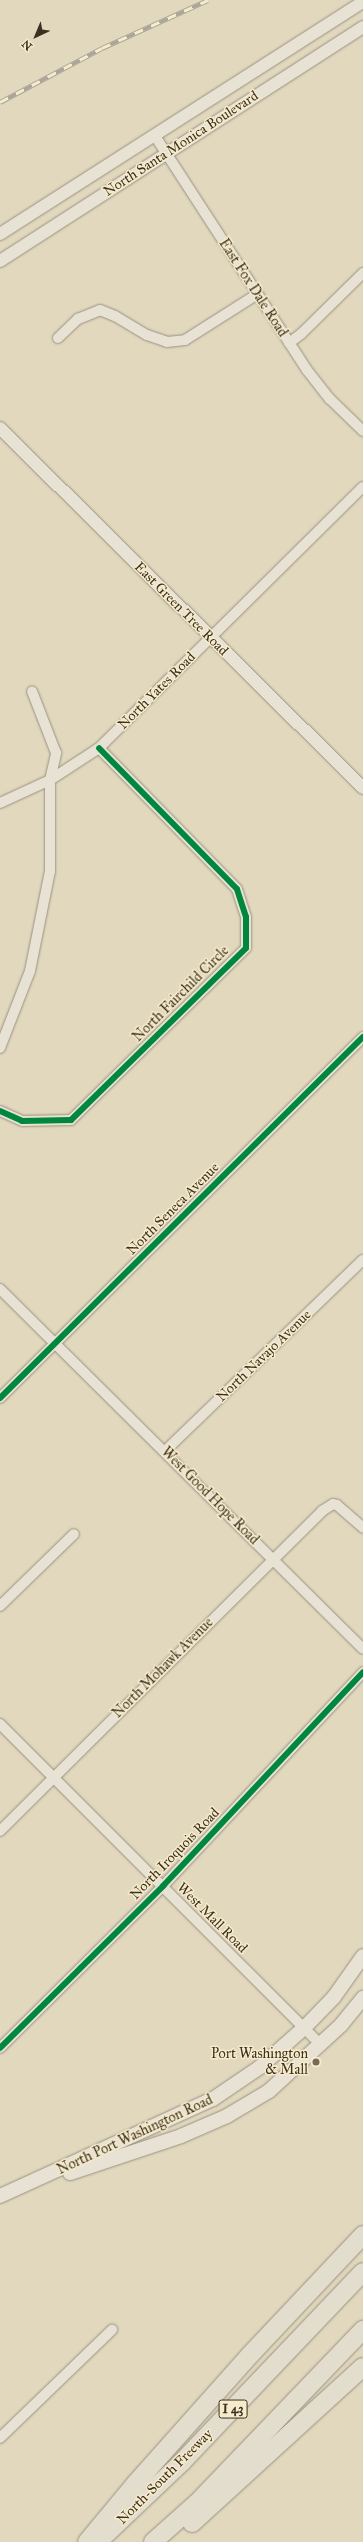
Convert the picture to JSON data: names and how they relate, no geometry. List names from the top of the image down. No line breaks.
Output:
{"streets":{"highway":["I 43","North-South Freeway"],"main road":["North Port Washington Road"],"street":["North Santa Monica Boulevard","East Fox Dale Road","East Green Tree Road","North Yates Road","North Fairchild Circle","North Seneca Avenue","North Navajo Avenue","West Good Hope Road","North Mohawk Avenue","North Iroquois Road","West Mall Road"]},"crossings":[["North Santa Monica Boulevard","East Fox Dale Road"],["East Green Tree Road","North Yates Road"],["North Yates Road","North Fairchild Circle"],["North Seneca Avenue","West Good Hope Road"],["North Navajo Avenue","West Good Hope Road"],["West Good Hope Road","North Mohawk Avenue"],["North Mohawk Avenue","West Mall Road"],["North Iroquois Road","West Mall Road"],["West Mall Road","North Port Washington Road"]],"places":["Port Washington & Mall"],"north":"bottom left"}
